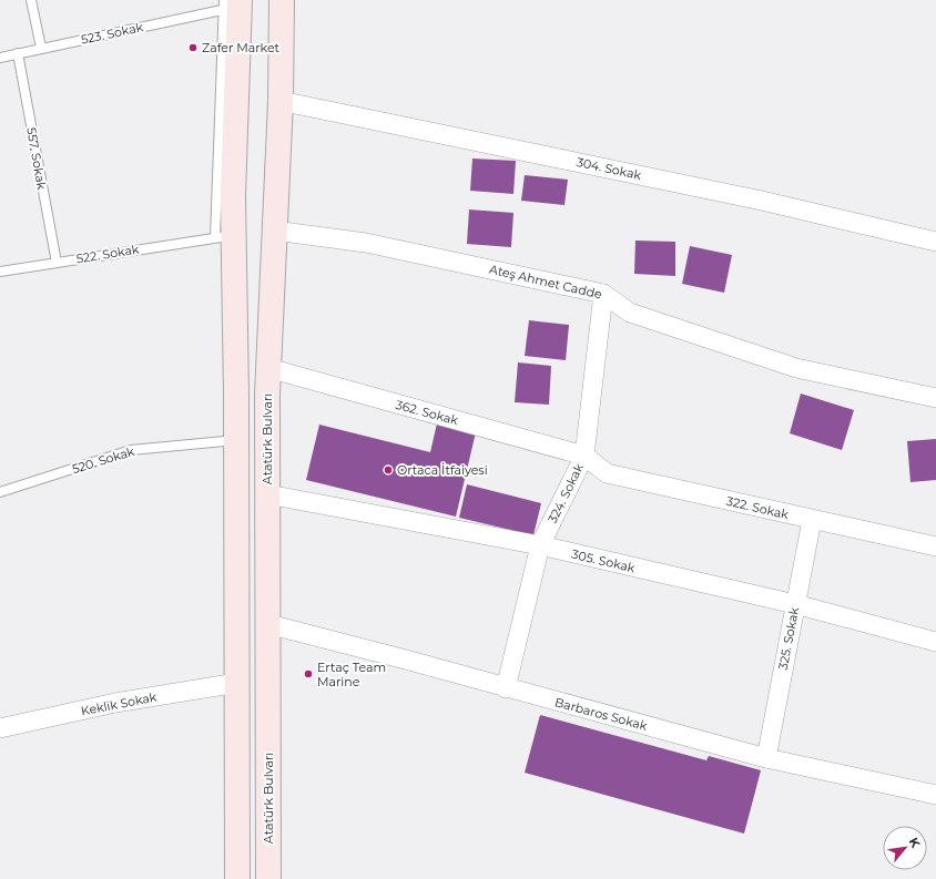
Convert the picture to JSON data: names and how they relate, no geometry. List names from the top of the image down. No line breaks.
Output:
{"streets":{"main road":["Atatürk Bulvarı"],"street":["304. Sokak","Ateş Ahmet Cadde","362. Sokak","324. Sokak","322. Sokak","305. Sokak","325. Sokak","Keklik Sokak","Barbaros Sokak"],"lane":["523. Sokak","557. Sokak","522. Sokak","520. Sokak"]},"crossings":[["523. Sokak","557. Sokak"],["557. Sokak","522. Sokak"],["304. Sokak","Atatürk Bulvarı"],["Ateş Ahmet Cadde","Atatürk Bulvarı"],["Ateş Ahmet Cadde","324. Sokak"],["362. Sokak","Atatürk Bulvarı"],["362. Sokak","324. Sokak"],["362. Sokak","322. Sokak"],["Atatürk Bulvarı","305. Sokak"],["Atatürk Bulvarı","Barbaros Sokak"],["324. Sokak","322. Sokak"],["324. Sokak","305. Sokak"],["324. Sokak","Barbaros Sokak"],["322. Sokak","325. Sokak"],["305. Sokak","325. Sokak"],["325. Sokak","Barbaros Sokak"]],"places":["Zafer Market","Ortaca İtfaiyesi","Ertaç Team Marine"],"north":"top right"}
